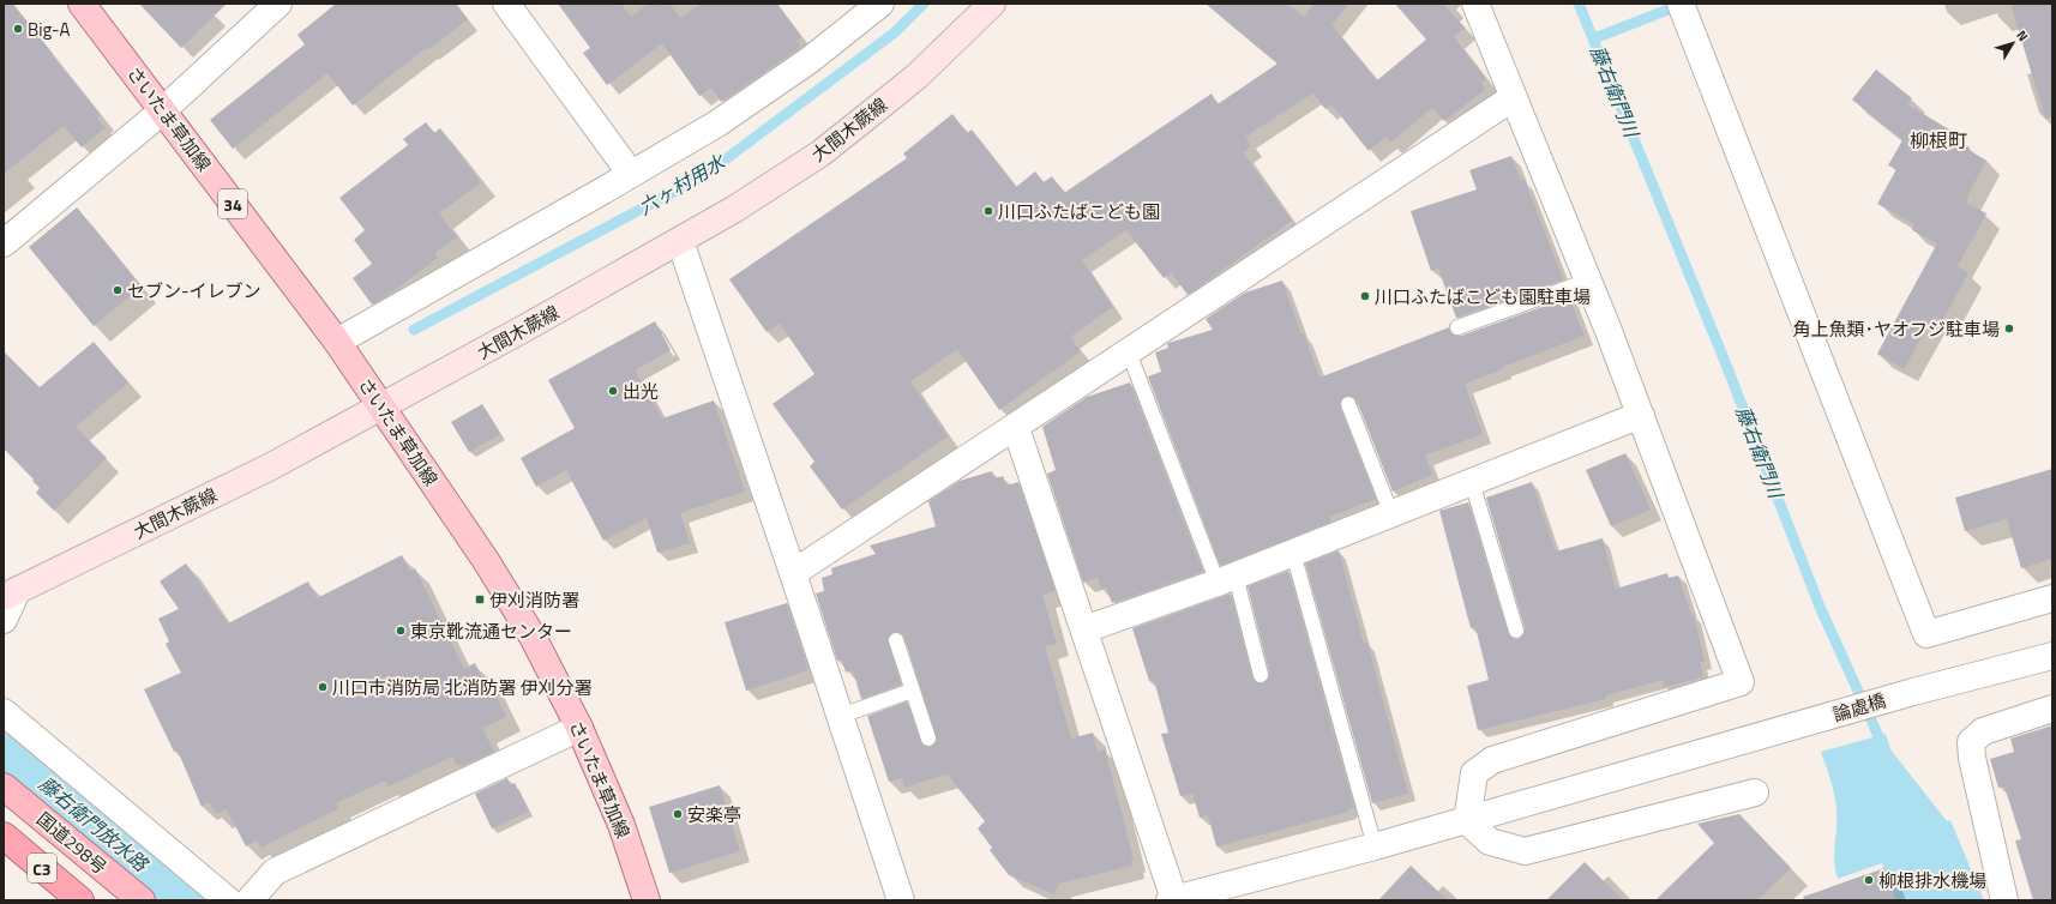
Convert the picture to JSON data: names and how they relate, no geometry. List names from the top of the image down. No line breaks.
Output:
{"streets":{"highway":["国道298号","C3"],"main road":["さいたま草加線","大間木蕨線","34"],"street":["論處橋"]},"crossings":[["さいたま草加線","大間木蕨線"]],"districts":["柳根町"],"water":["藤右衛門川","六ヶ村用水","藤右衛門放水路"],"places":{"other":["Big-A","川口ふたばこども園","セブン-イレブン","川口ふたばこども園駐車場","角上魚類･ヤオフジ駐車場","出光","東京靴流通センター","川口市消防局 北消防署 伊刈分署","安楽亭","柳根排水機場"],"transit":["伊刈消防署"]},"north":"top right"}
